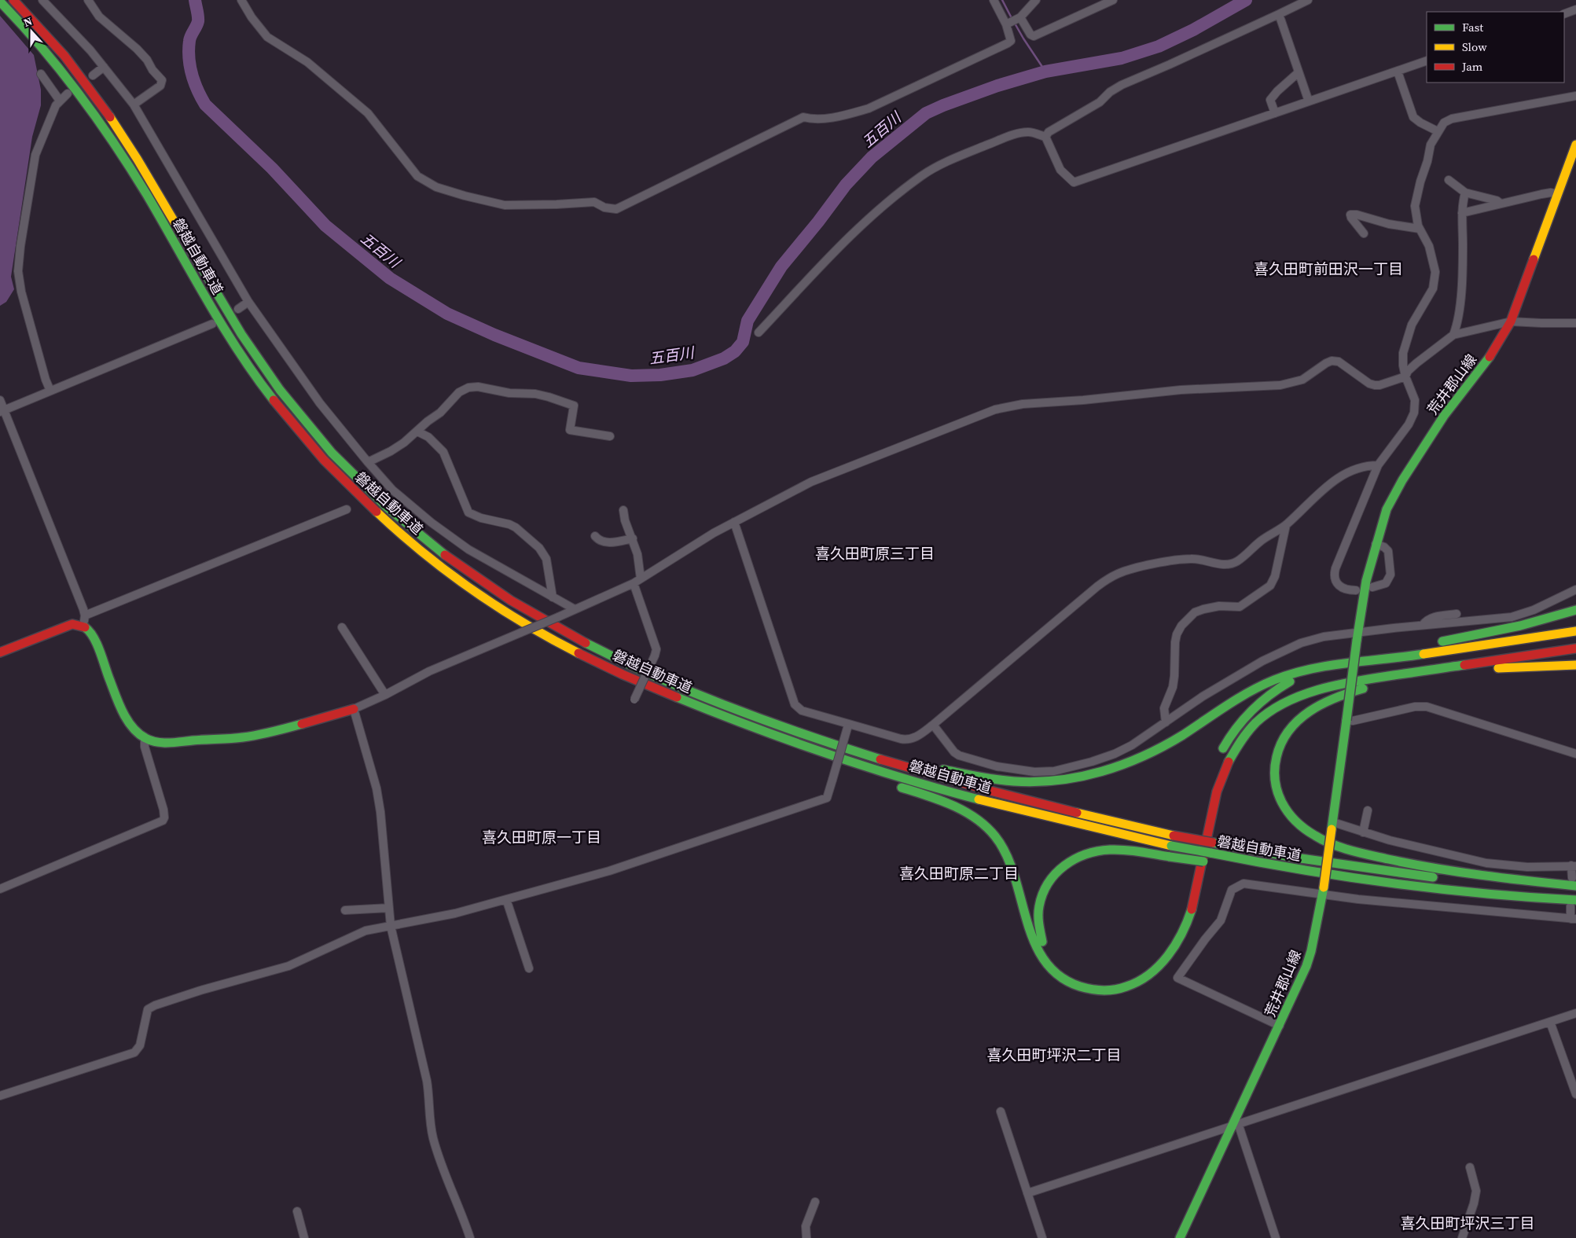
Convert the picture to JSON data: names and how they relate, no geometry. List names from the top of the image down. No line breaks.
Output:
{"streets":{"main road":["磐越自動車道","荒井郡山線"]},"districts":["喜久田町前田沢一丁目","喜久田町原三丁目","喜久田町原一丁目","喜久田町原二丁目","喜久田町坪沢二丁目","喜久田町坪沢三丁目"],"water":["五百川"],"legend":["Fast","Slow","Jam"],"north":"top"}
